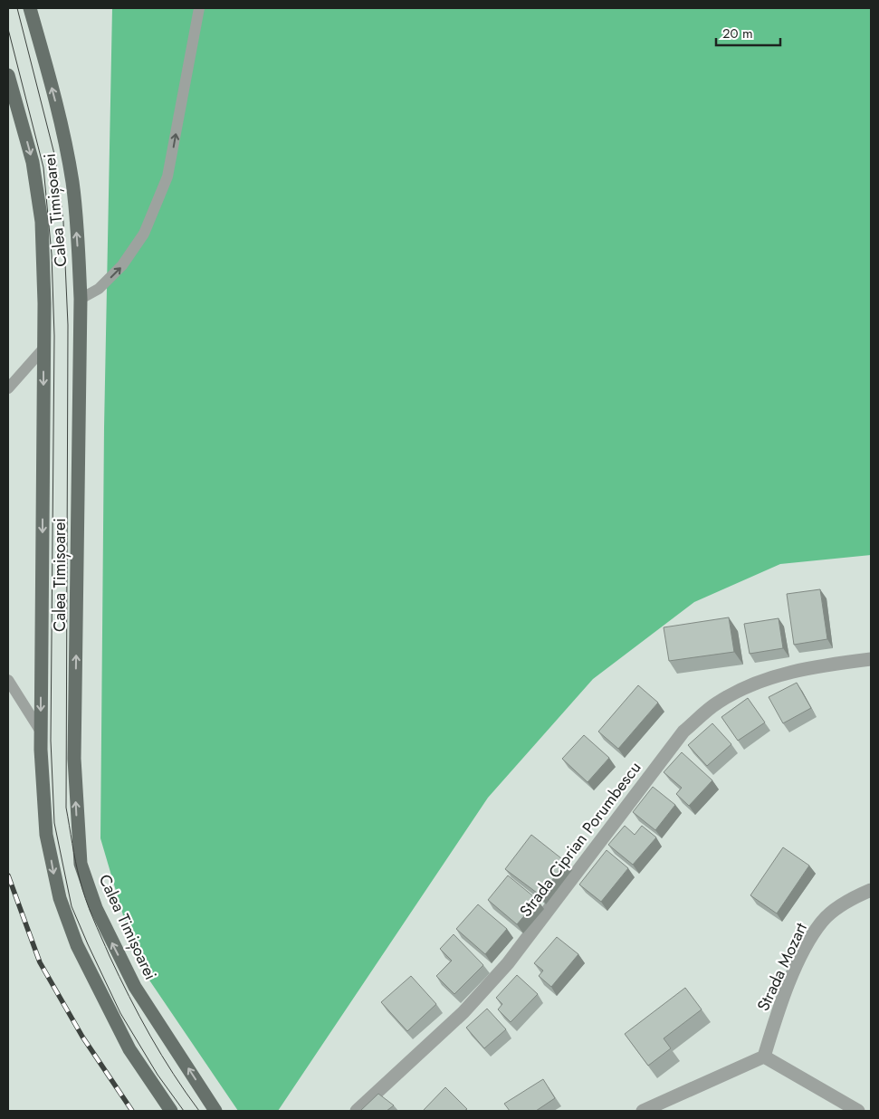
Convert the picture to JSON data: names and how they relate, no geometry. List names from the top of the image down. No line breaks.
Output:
{"streets":{"main road":["Calea Timișoarei"],"street":["Strada Ciprian Porumbescu","Strada Mozart"]},"scale_bar":"20 m"}
